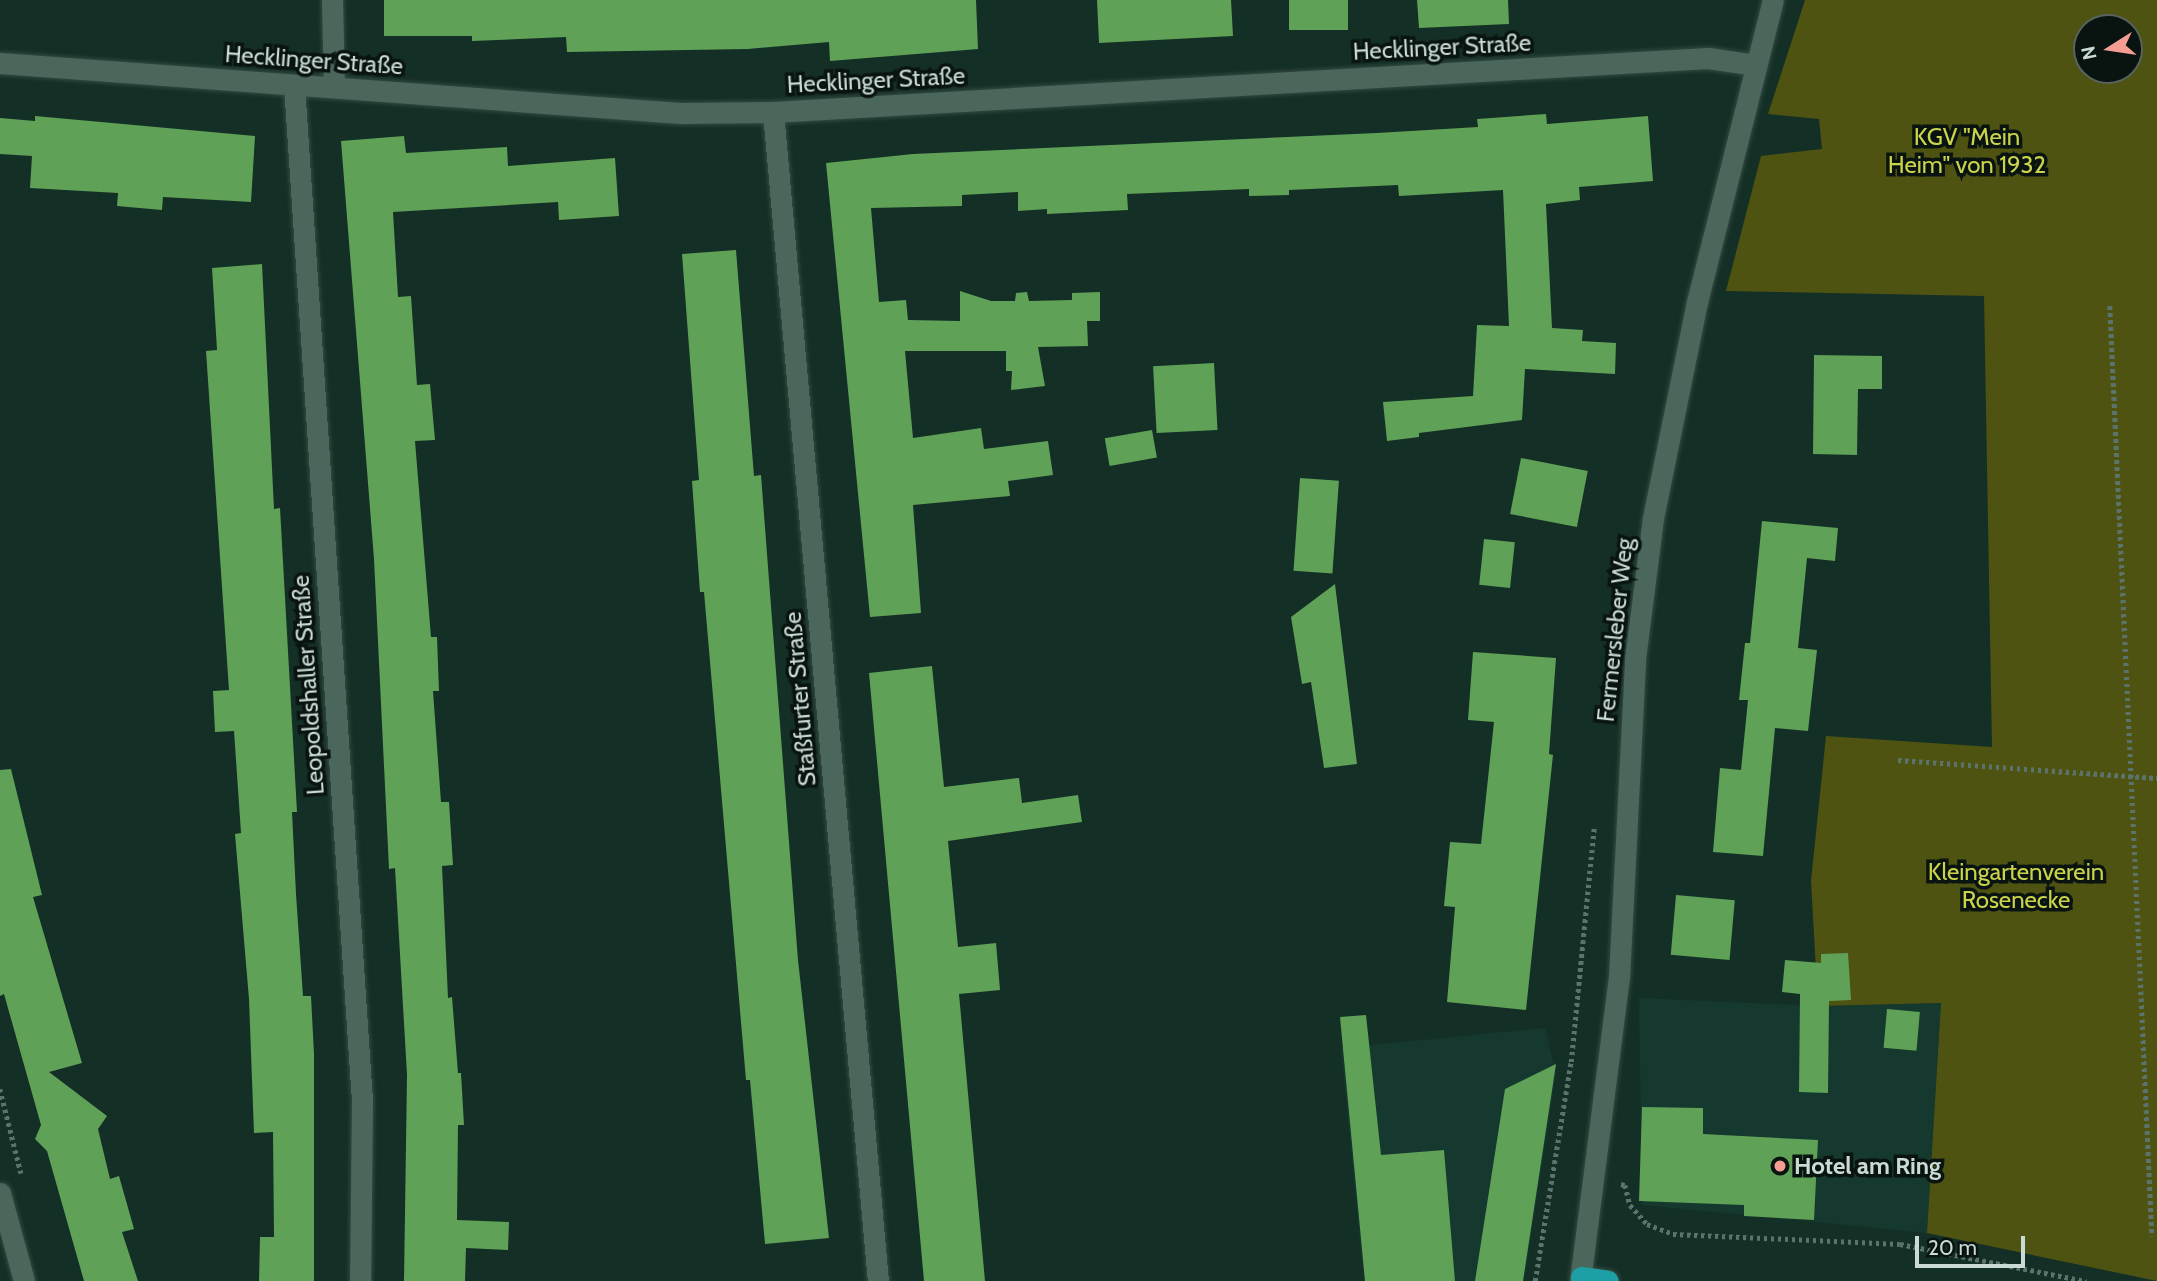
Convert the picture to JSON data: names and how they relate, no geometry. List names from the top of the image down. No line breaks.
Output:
{"streets":{"street":["Hecklinger Straße","Fermersleber Weg","Leopoldshaller Straße","Staßfurter Straße"]},"crossings":[["Hecklinger Straße","Fermersleber Weg"],["Hecklinger Straße","Leopoldshaller Straße"],["Hecklinger Straße","Staßfurter Straße"]],"parks":["KGV \"Mein Heim\" von 1932","Kleingartenverein Rosenecke"],"places":["Hotel am Ring"],"scale_bar":"20 m","north":"left"}
